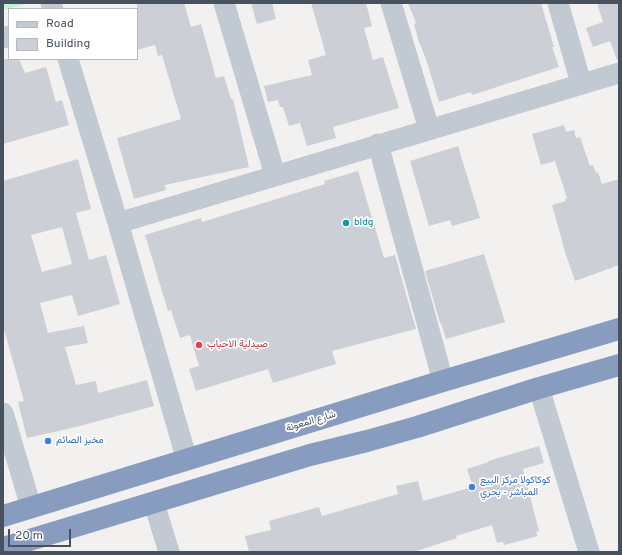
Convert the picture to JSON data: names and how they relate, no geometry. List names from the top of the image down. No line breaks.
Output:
{"streets":{"highway":["شارع المعونة"]},"places":["bldg","صيدلية الاحباب","مخبز الصائم","كوكاكولا مركز البيع المباشر - بحري"],"legend":["Road","Building"],"scale_bar":"20 m"}
